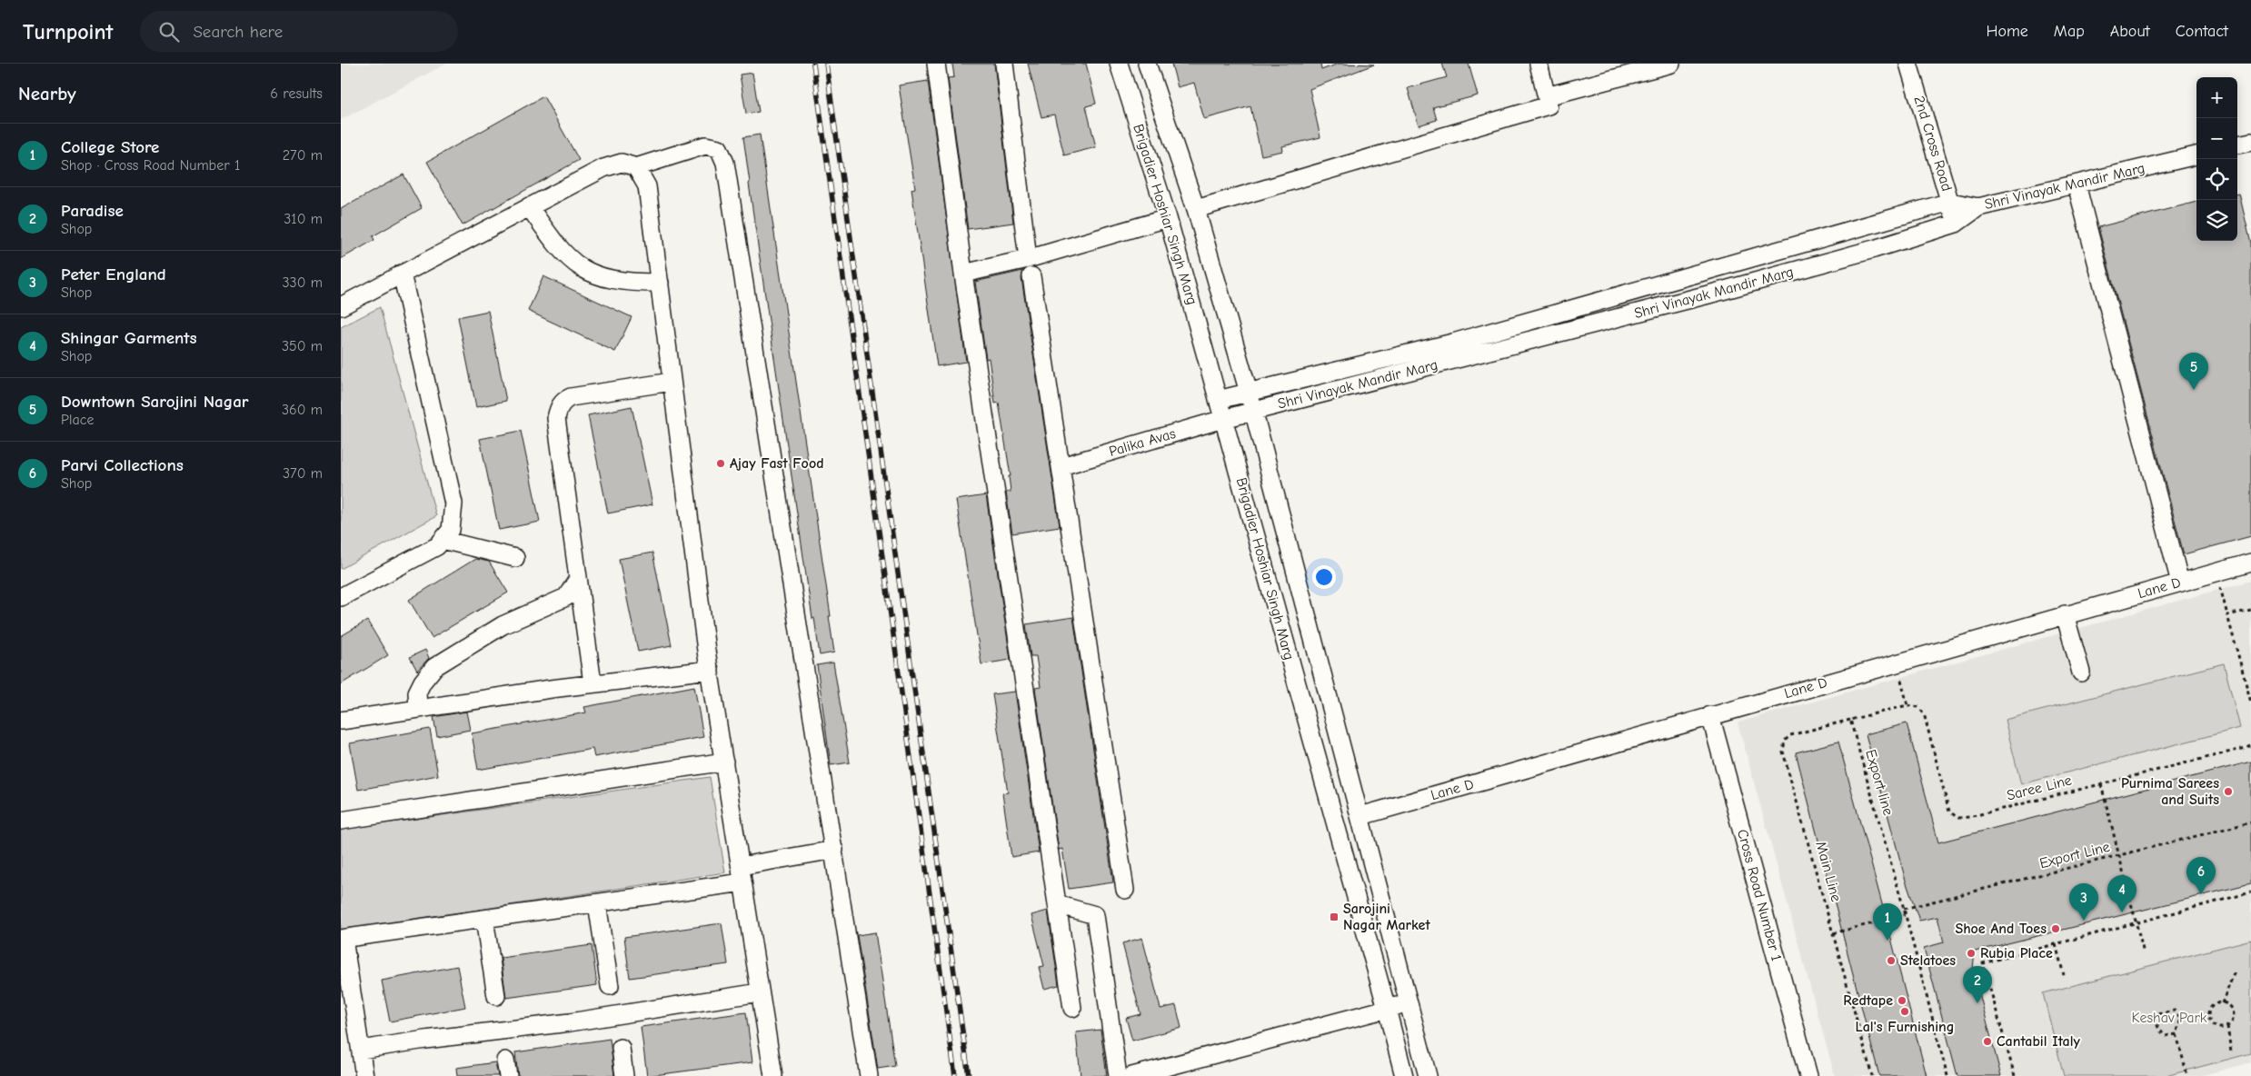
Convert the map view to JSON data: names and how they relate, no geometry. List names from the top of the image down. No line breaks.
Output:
{"streets":{"street":["2nd Cross Road","Shri Vinayak Mandir Marg","Brigadier Hoshiar Singh Marg","Palika Avas","Lane D","Cross Road Number 1"],"path":["Export line","Saree Line","Export Line","Main Line"]},"crossings":[["2nd Cross Road","Shri Vinayak Mandir Marg"],["Shri Vinayak Mandir Marg","Brigadier Hoshiar Singh Marg"],["Shri Vinayak Mandir Marg","Palika Avas"],["Brigadier Hoshiar Singh Marg","Palika Avas"],["Lane D","Cross Road Number 1"],["Export line","Export Line"],["Export line","Main Line"]],"parks":["Keshav Park"],"places":{"other":["Ajay Fast Food","Purnima Sarees and Suits","Shoe And Toes","Rubia Place","Stelatoes","Redtape","Lal's Furnishing","Cantabil Italy"],"transit":["Sarojini Nagar Market"]},"page":{"header":"Turnpoint","search":"Search here","nav":["Home","Map","About","Contact"],"heading":["Nearby","6 results"],"map_buttons":["+","−"],"list":[{"mark":"1","name":"College Store","note":"Shop · Cross Road Number 1","value":"270 m"},{"mark":"2","name":"Paradise","note":"Shop","value":"310 m"},{"mark":"3","name":"Peter England","note":"Shop","value":"330 m"},{"mark":"4","name":"Shingar Garments","note":"Shop","value":"350 m"},{"mark":"5","name":"Downtown Sarojini Nagar","note":"Place","value":"360 m"},{"mark":"6","name":"Parvi Collections","note":"Shop","value":"370 m"}],"pins":["5","6","4","3","1","2"]}}
